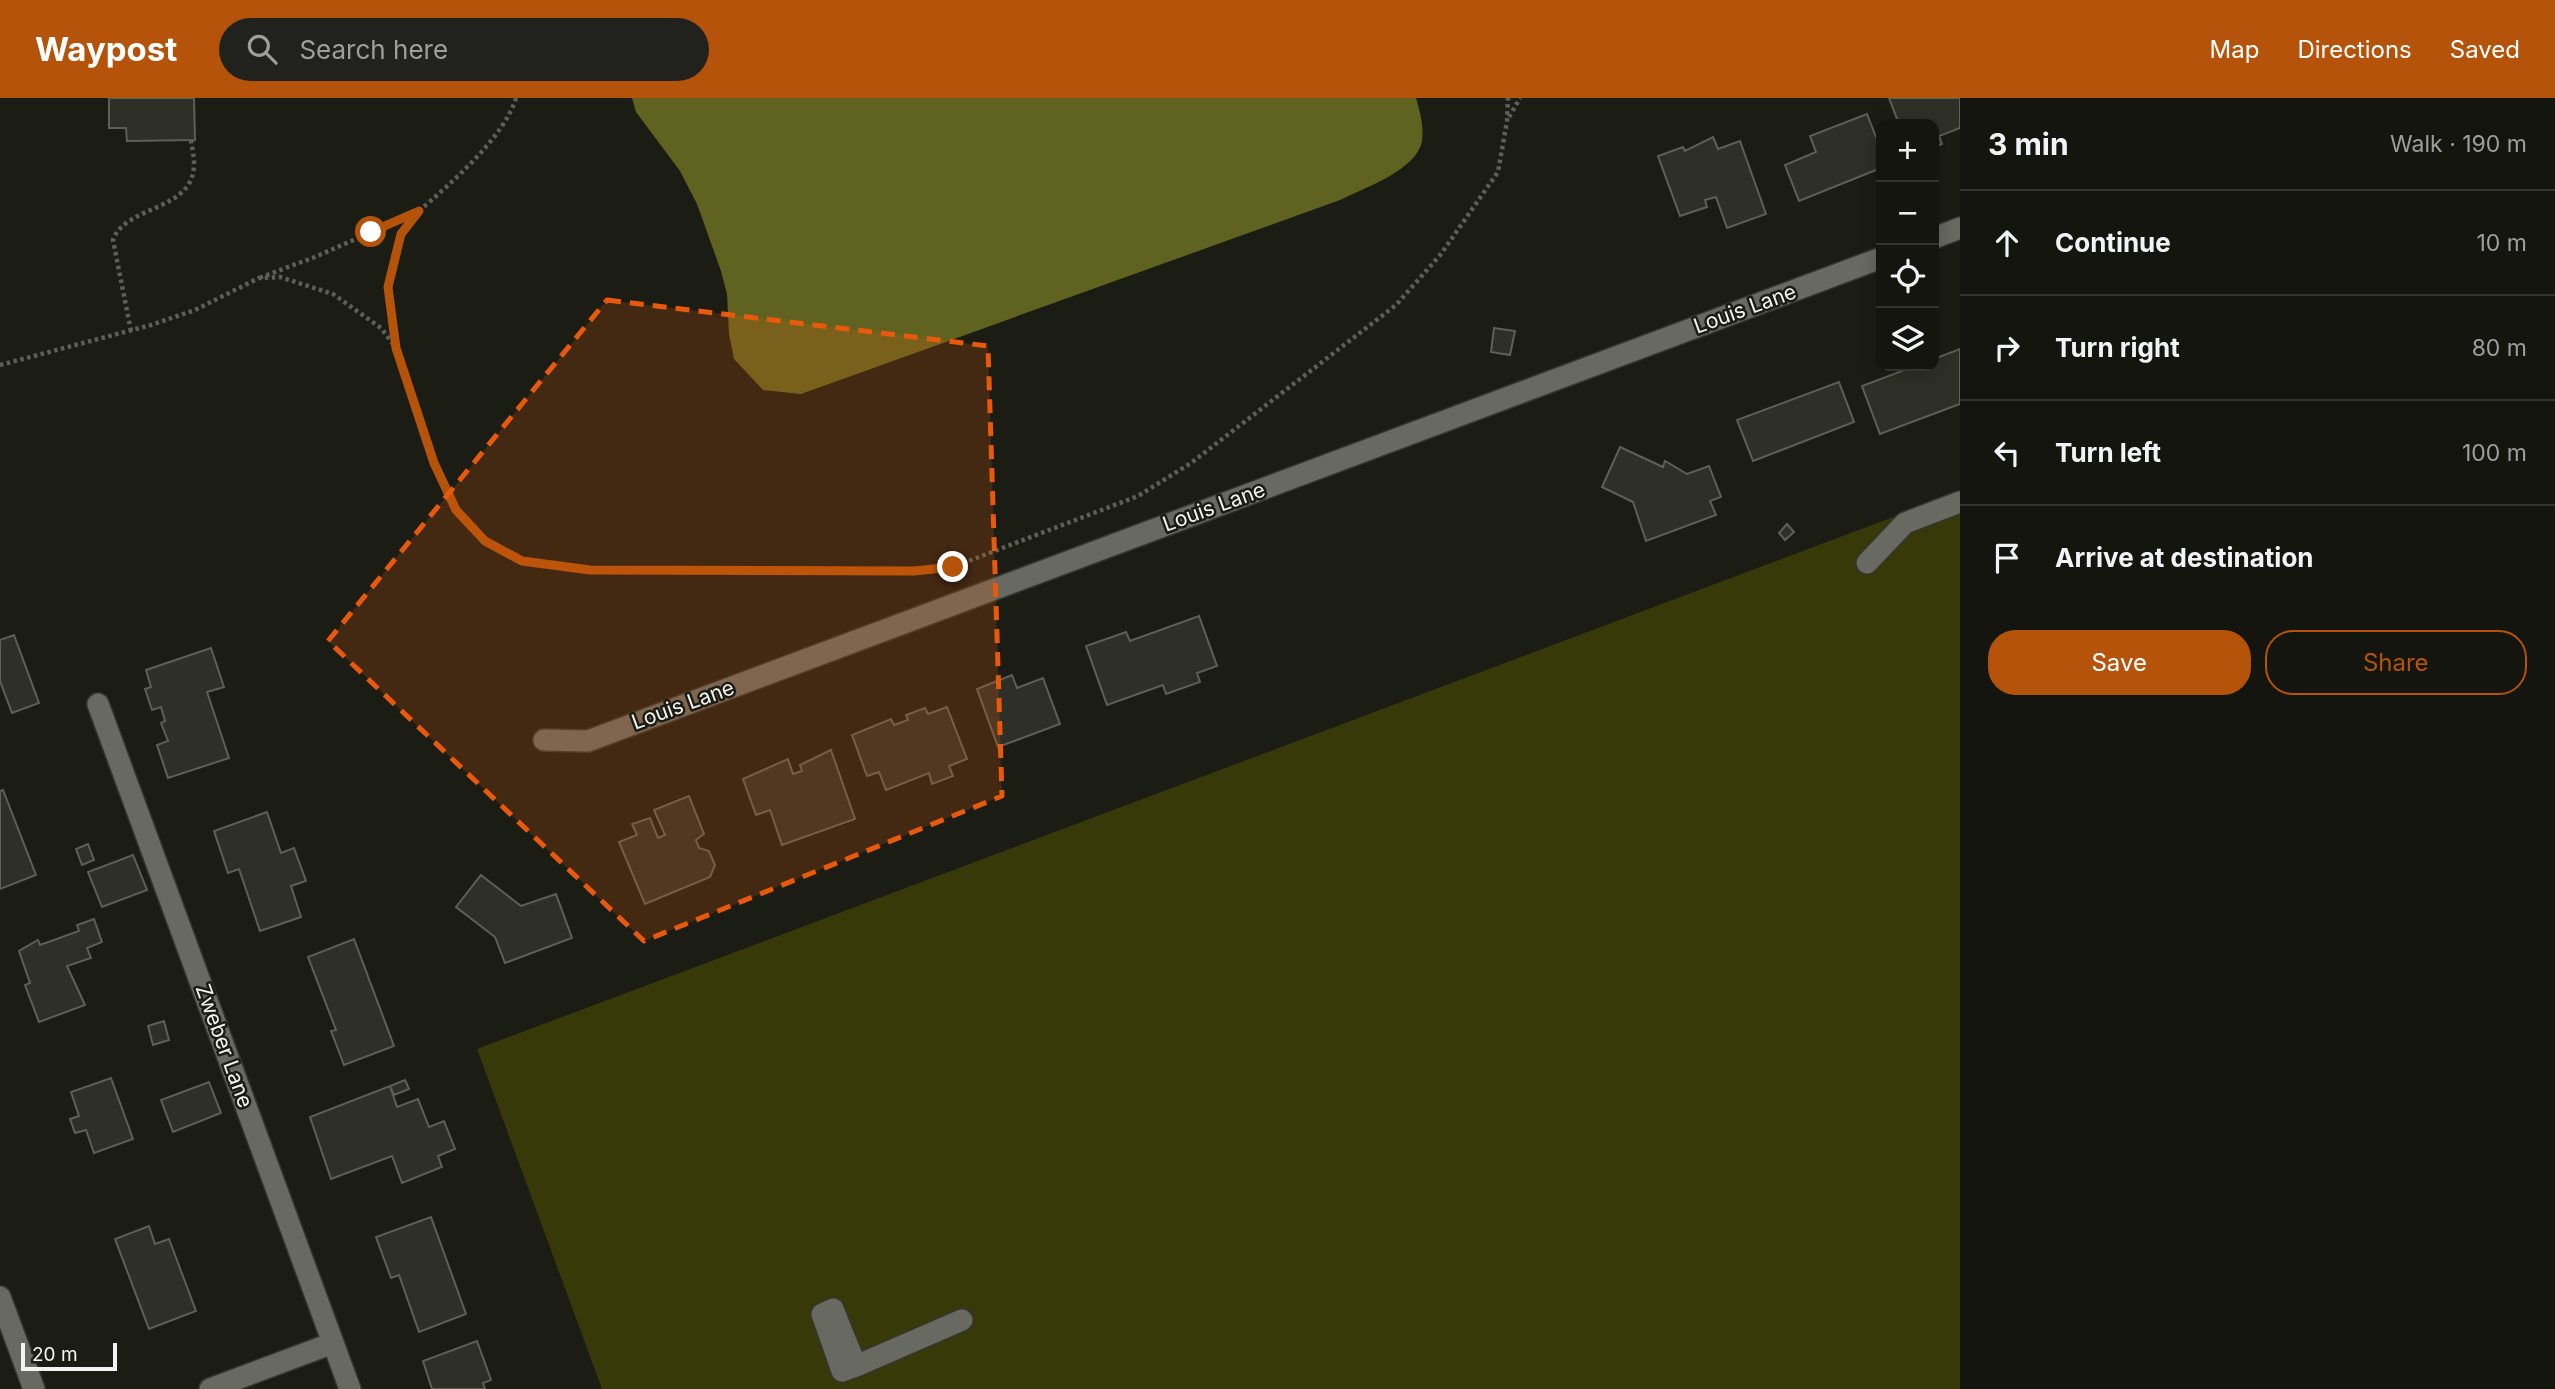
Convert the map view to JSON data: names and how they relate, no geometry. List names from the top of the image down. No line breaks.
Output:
{"streets":{"street":["Louis Lane","Zweber Lane"]},"scale_bar":"20 m","page":{"header":"Waypost","search":"Search here","nav":["Map","Directions","Saved"],"heading":["3 min","Walk · 190 m"],"map_buttons":["+","−"],"list":[["Continue","10 m"],["Turn right","80 m"],["Turn left","100 m"],"Arrive at destination"],"buttons":["Save","Share"],"scale":"20 m"}}
